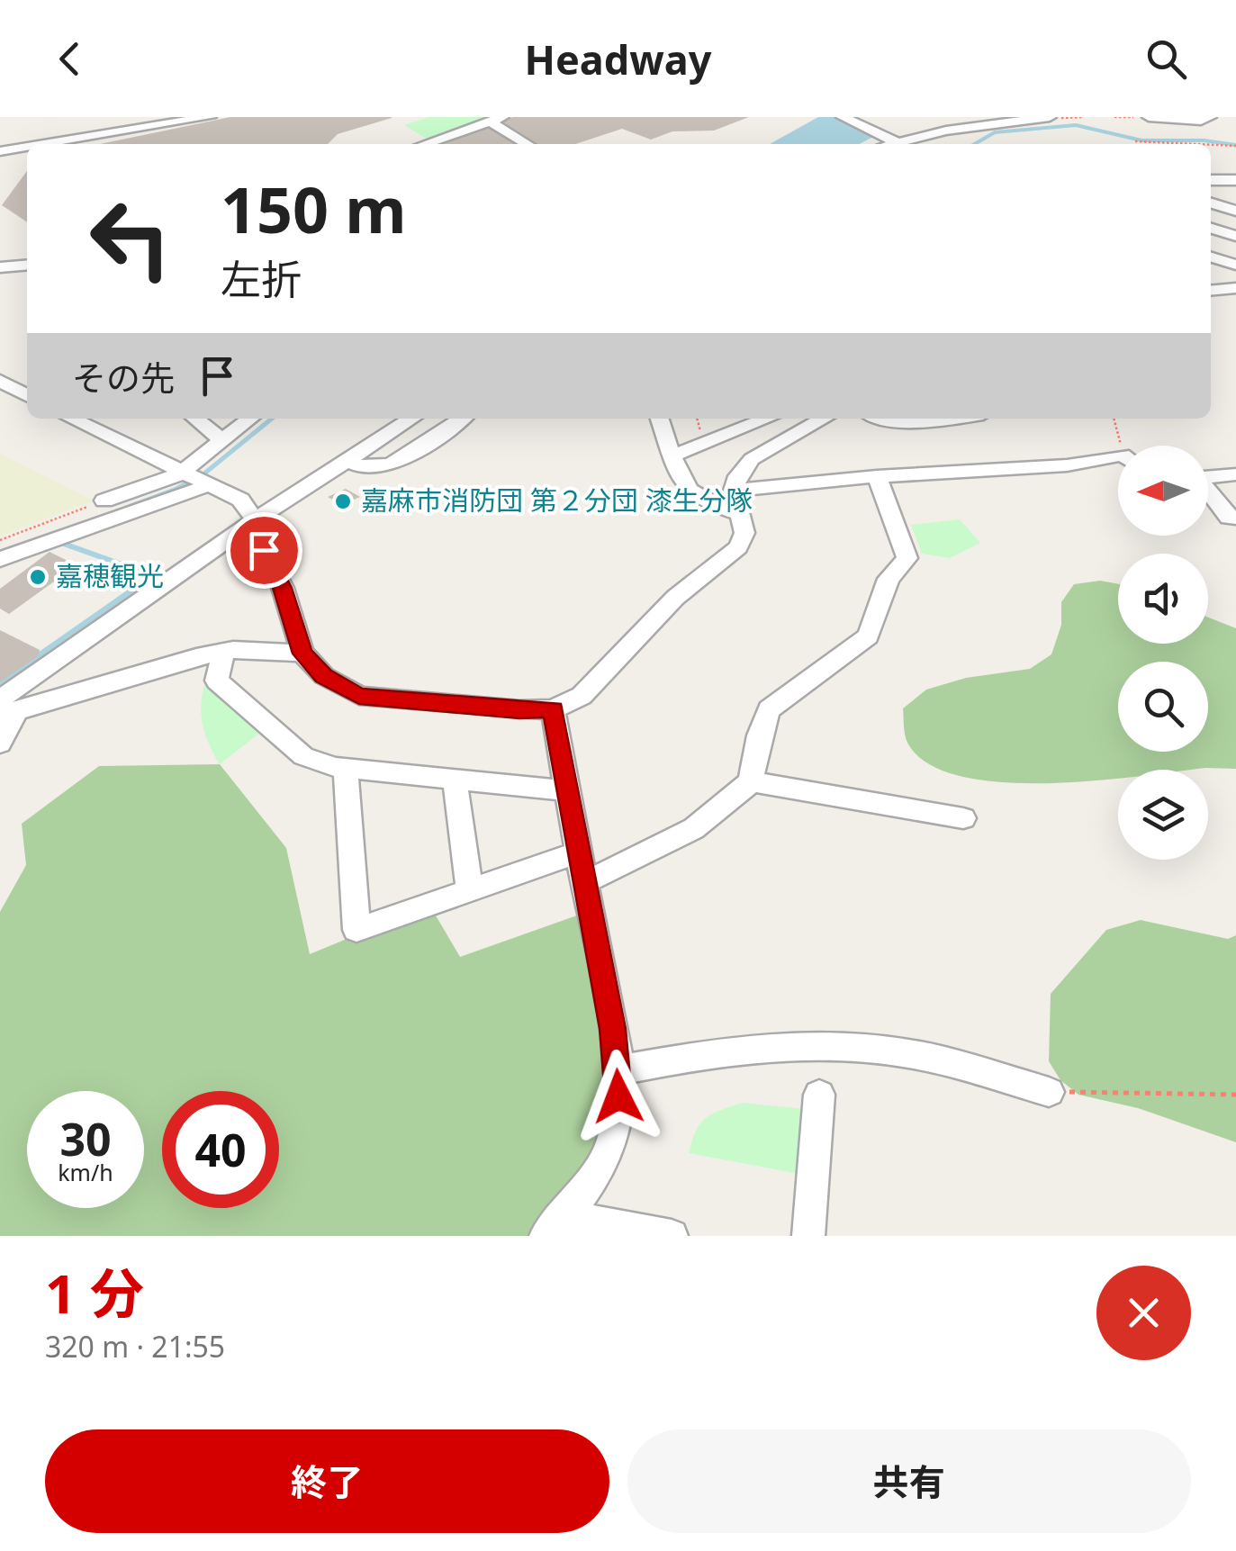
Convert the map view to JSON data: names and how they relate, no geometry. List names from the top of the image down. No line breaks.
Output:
{"places":["嘉麻市消防団 第２分団 漆生分隊","嘉穂観光"],"north":"left","page":{"header":"Headway","turn":["150 m","左折"],"then":"その先","speed":"30 km/h","limit":"40","heading":["1 分","320 m · 21:55"],"buttons":["終了","共有"]}}
